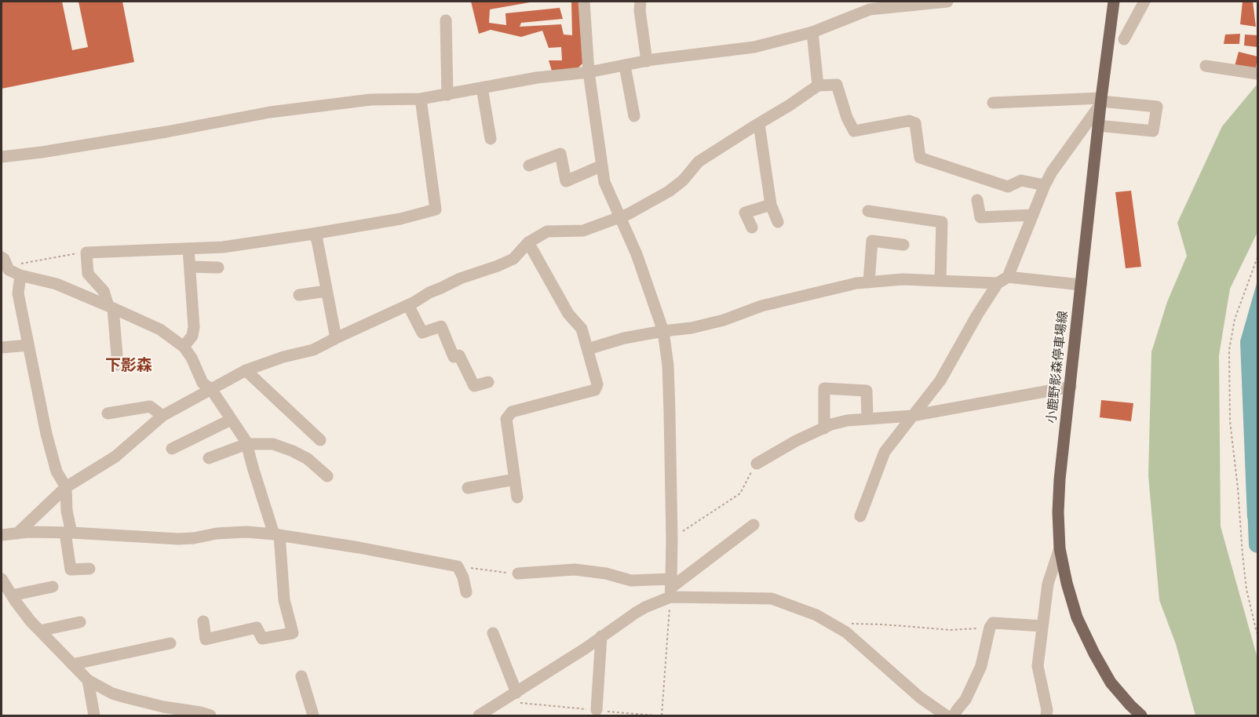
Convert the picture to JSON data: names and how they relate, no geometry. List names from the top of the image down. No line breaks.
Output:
{"streets":{"main road":["小鹿野影森停車場線"]},"districts":["下影森"]}
